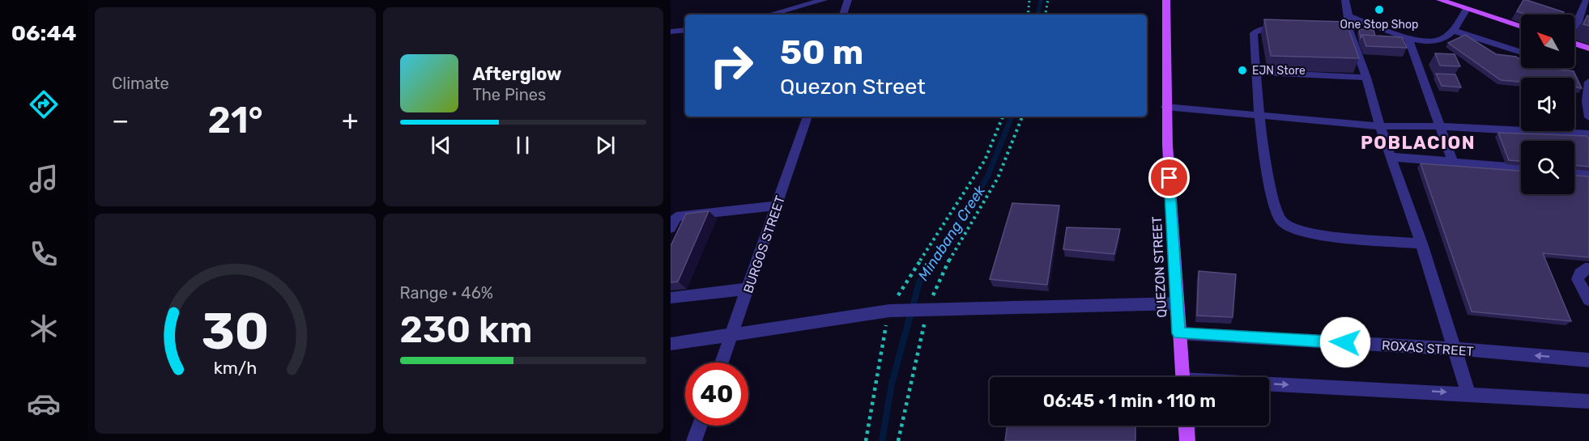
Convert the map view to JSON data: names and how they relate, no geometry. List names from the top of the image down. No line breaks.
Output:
{"streets":{"main road":["QUEZON STREET"],"street":["BURGOS STREET","ROXAS STREET"]},"crossings":[["QUEZON STREET","ROXAS STREET"]],"districts":["POBLACION"],"water":["Minabang Creek"],"places":["One Stop Shop","EJN Store"],"north":"top left","page":{"tabs":"06:44","tile":["Climate",["Range · 46%","230 km"]],"turn":["50 m","Quezon Street"],"song":["Afterglow","The Pines"],"heat":["−","21°","+"],"limit":"40","trip":"06:45 · 1 min · 110 m","gauge":["30","km/h"]}}
